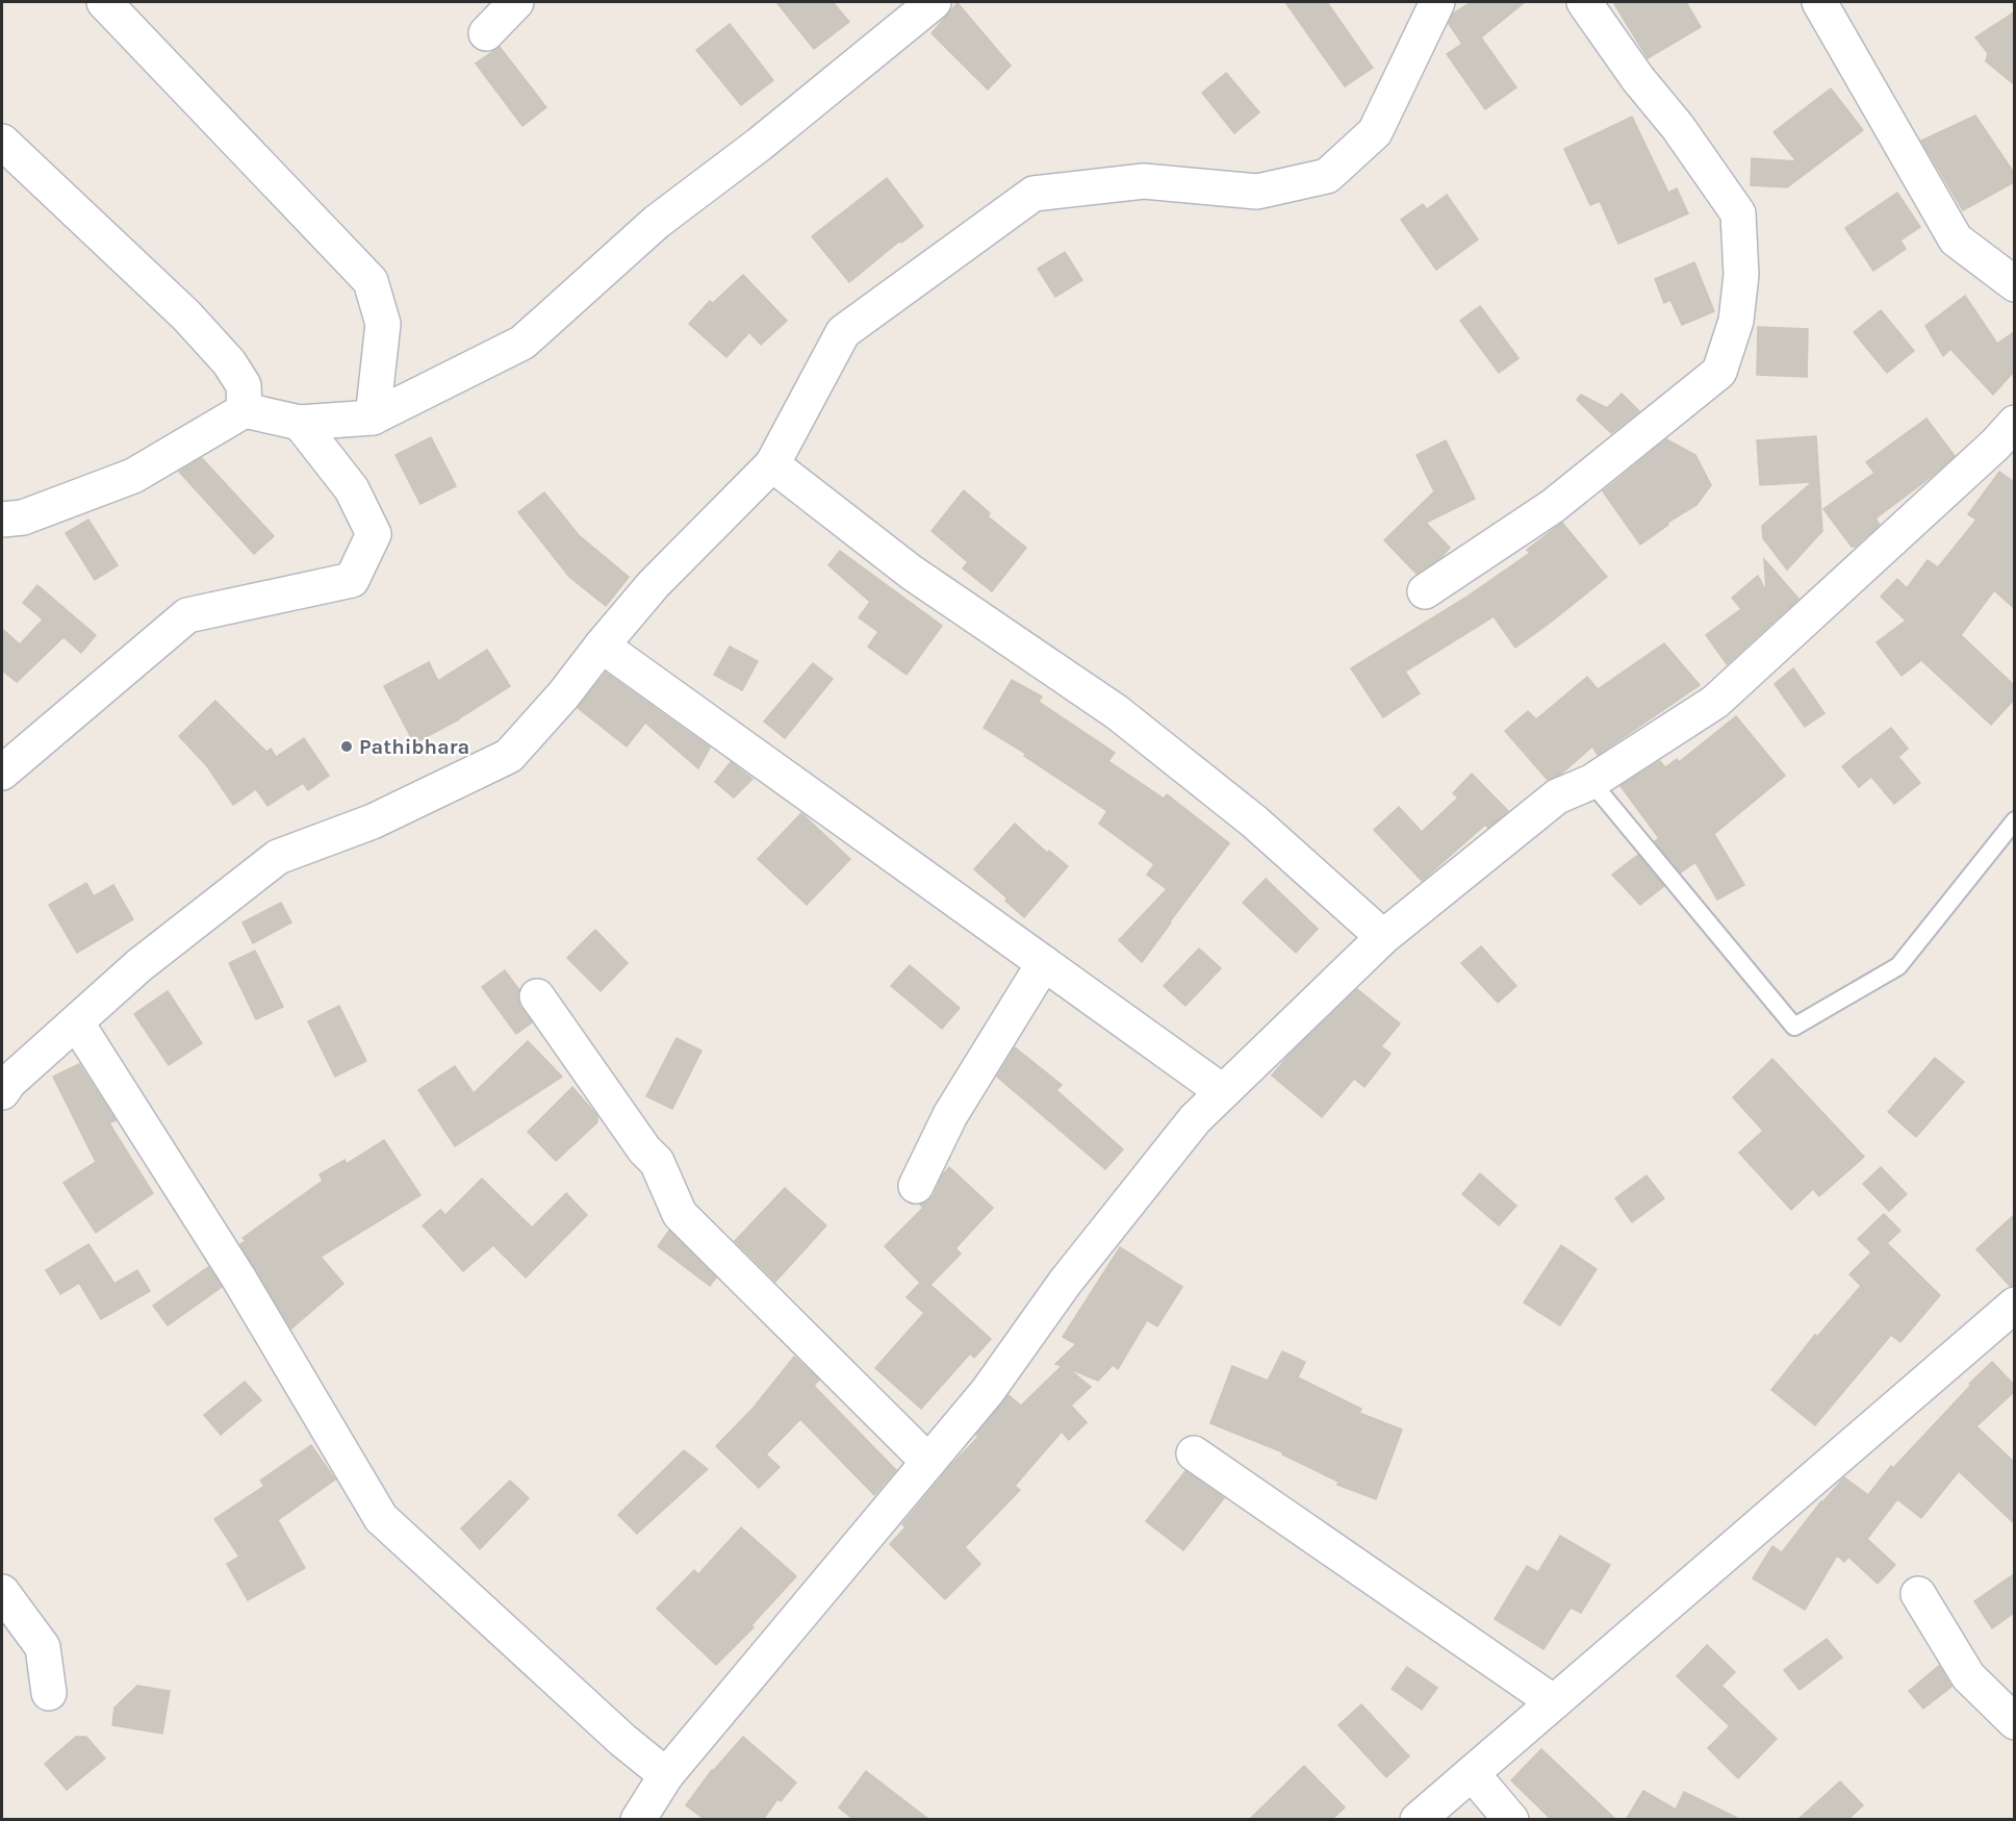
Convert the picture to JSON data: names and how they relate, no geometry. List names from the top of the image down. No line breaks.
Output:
{"places":["Pathibhara"]}
